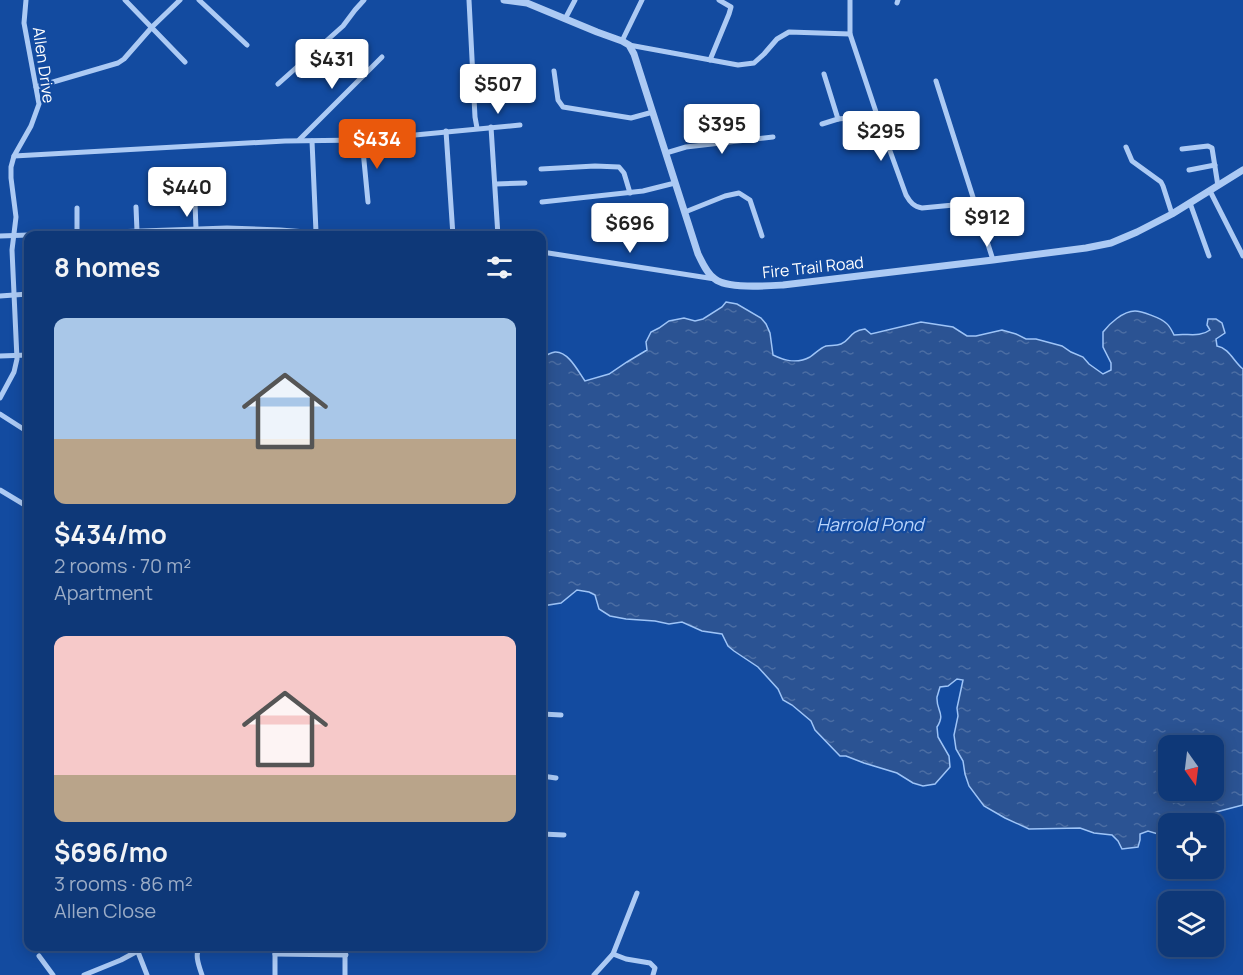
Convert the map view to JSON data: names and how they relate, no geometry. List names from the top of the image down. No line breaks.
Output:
{"streets":{"street":["Allen Drive","Fire Trail Road"]},"water":["Harrold Pond"],"north":"bottom","page":{"price":["$431","$507","$395","$295","$434","$440","$912","$696"],"heading":"8 homes","list":[{"name":"$434/mo","note":"2 rooms · 70 m² · Apartment"},{"name":"$696/mo","note":"3 rooms · 86 m² · Allen Close"}]}}
